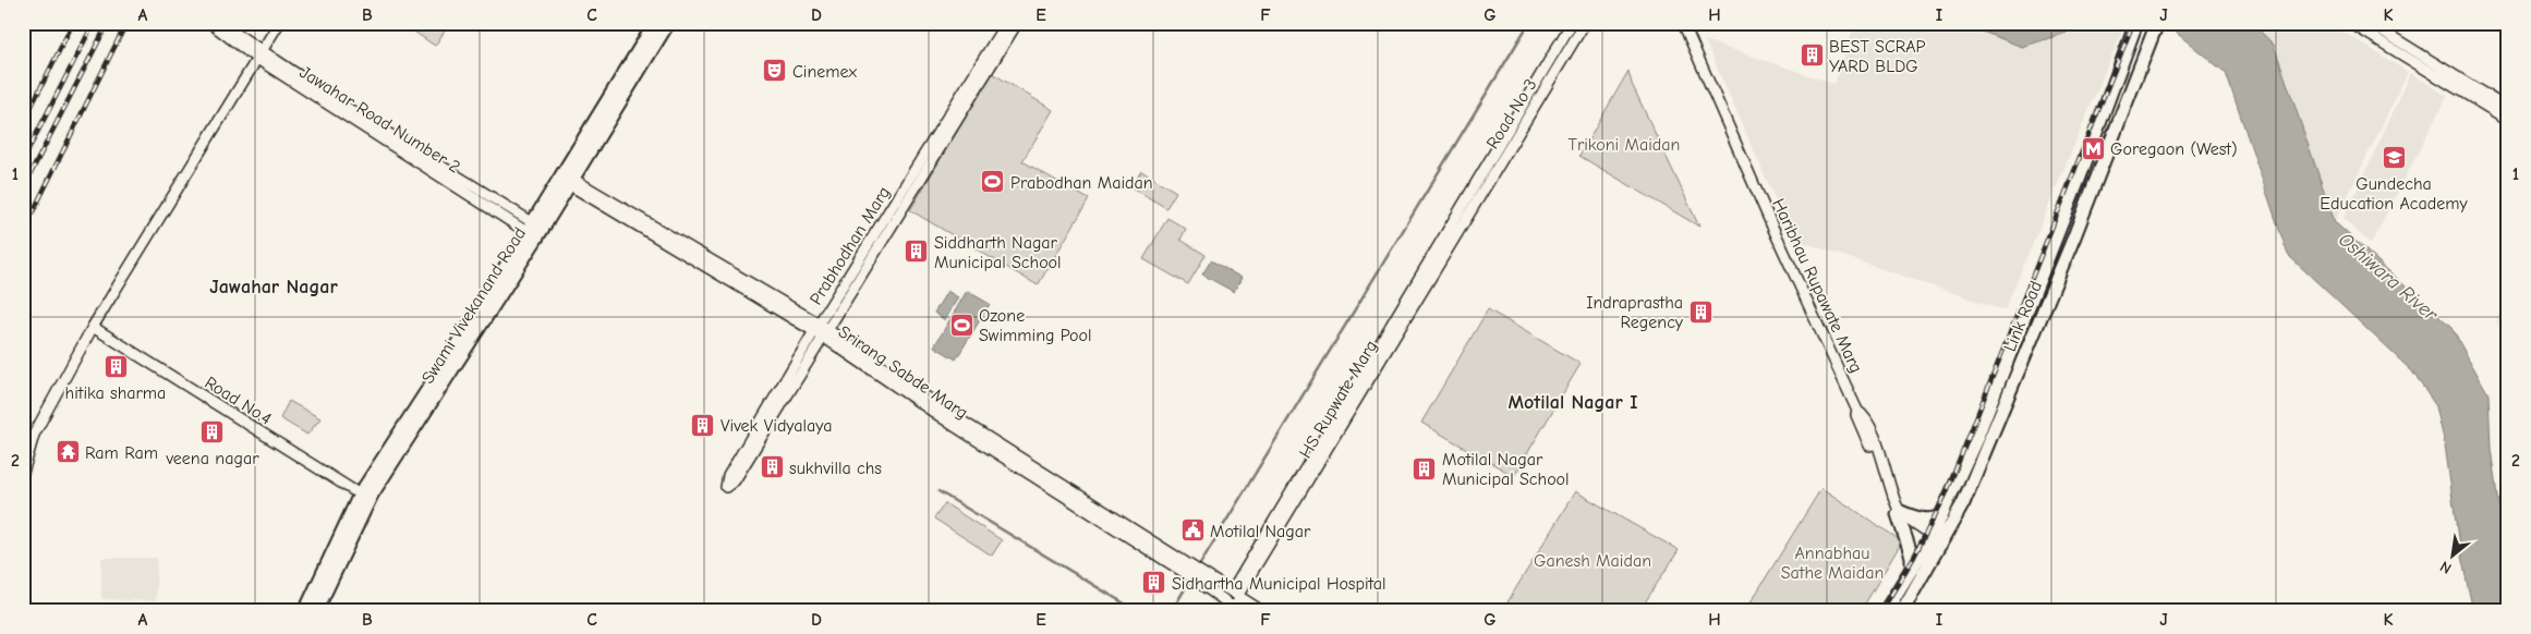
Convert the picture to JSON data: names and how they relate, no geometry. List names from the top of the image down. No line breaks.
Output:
{"streets":{"main road":["Swami Vivekanand Road","Link Road"],"street":["Road No 3","Jawahar Road Number 2","Prabhodhan Marg","Haribhau Rupawate Marg","Srirang Sabde Marg","HS Rupwate Marg","Road No.4"]},"crossings":[["Road No 3","HS Rupwate Marg"],["Jawahar Road Number 2","Swami Vivekanand Road"],["Prabhodhan Marg","Srirang Sabde Marg"],["Swami Vivekanand Road","Srirang Sabde Marg"],["Swami Vivekanand Road","Road No.4"],["Srirang Sabde Marg","HS Rupwate Marg"]],"districts":["Jawahar Nagar","Motilal Nagar I"],"water":["Oshiwara River"],"parks":["Trikoni Maidan","Annabhau Sathe Maidan","Ganesh Maidan"],"places":{"building":["BEST SCRAP YARD BLDG","Siddharth Nagar Municipal School","Indraprastha Regency","hitika sharma","Vivek Vidyalaya","veena nagar","sukhvilla chs","Motilal Nagar Municipal School","Sidhartha Municipal Hospital"],"theatre":["Cinemex"],"metro station":["Goregaon (West)"],"school or university":["Gundecha Education Academy"],"sports":["Prabodhan Maidan","Ozone Swimming Pool"],"temple":["Ram Ram"],"public building":["Motilal Nagar"]},"north":"bottom left","grid":{"columns":["A","B","C","D","E","F","G","H","I","J","K"],"rows":["1","2"]}}
